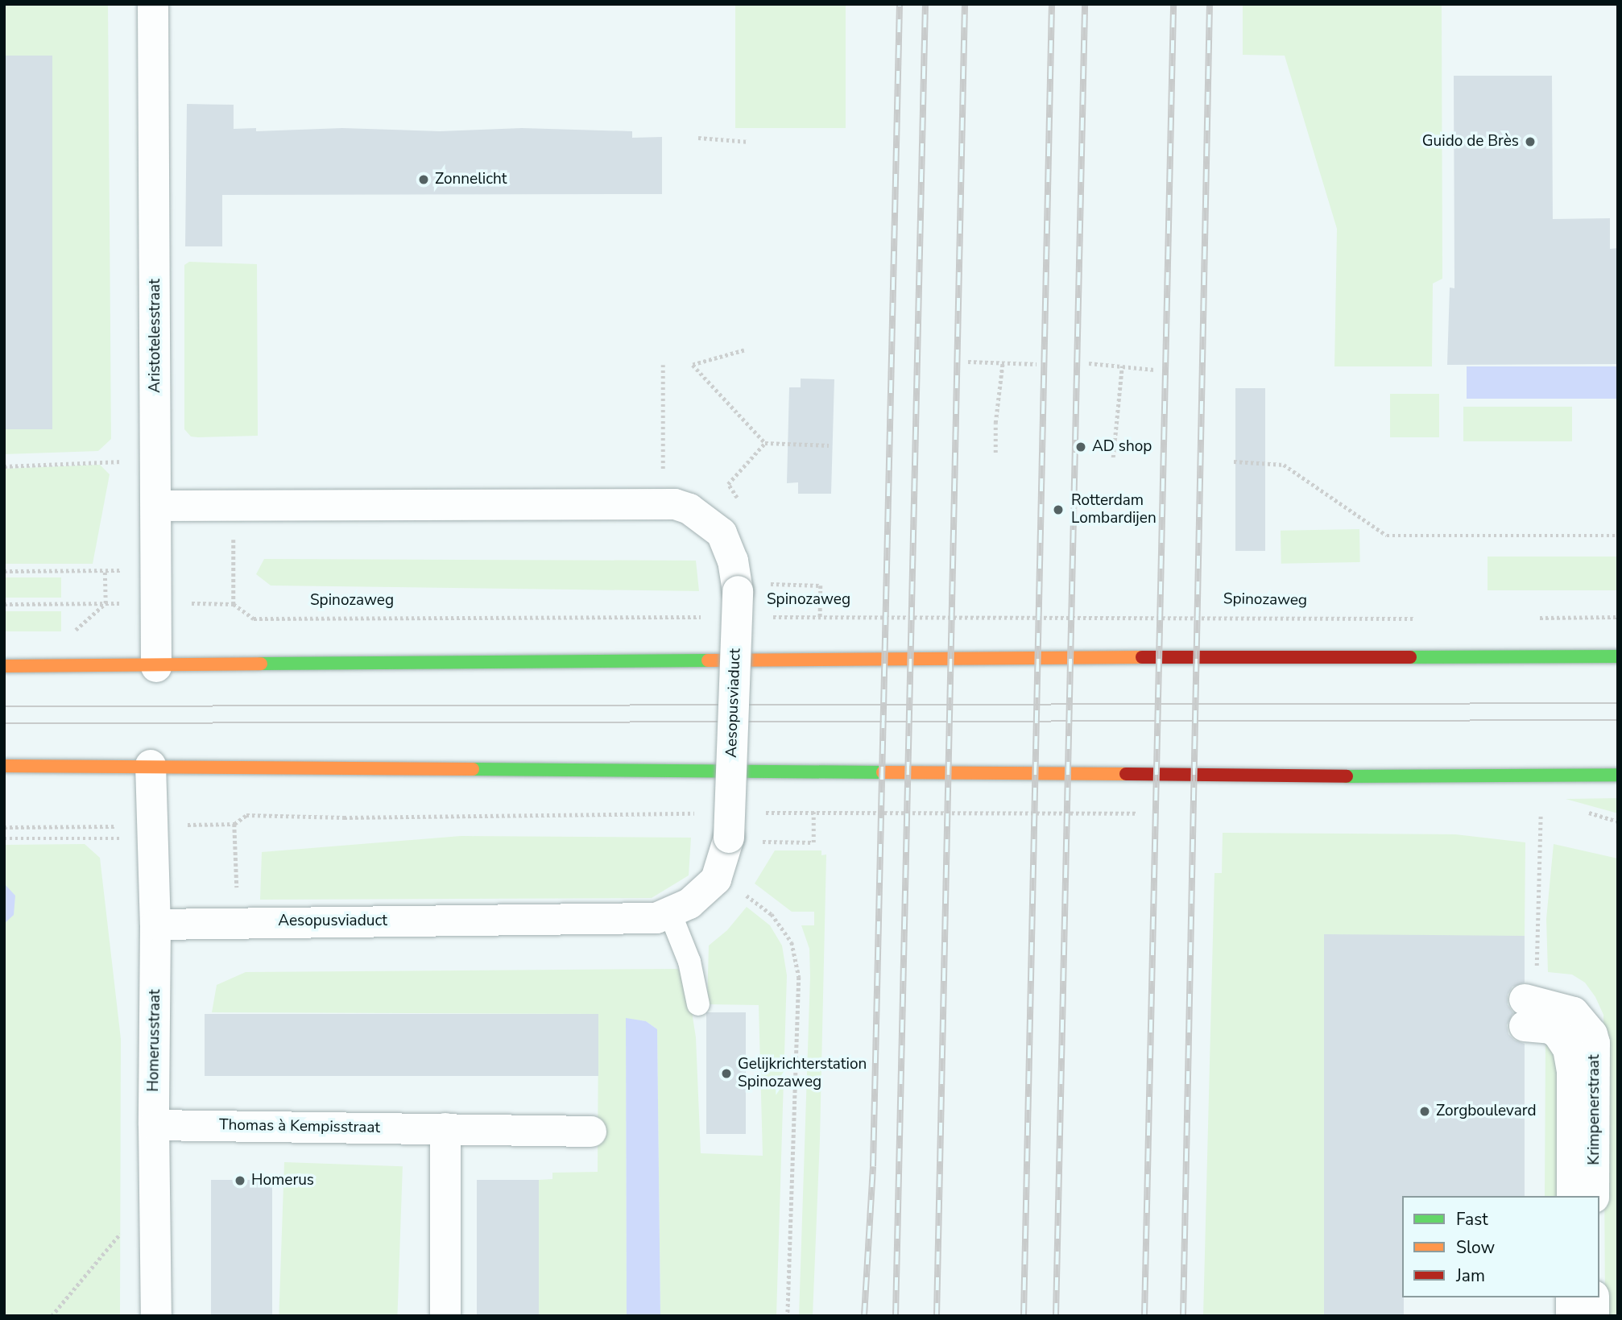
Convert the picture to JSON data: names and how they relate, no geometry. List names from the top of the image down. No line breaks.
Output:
{"streets":{"street":["Aristotelesstraat","Aesopusviaduct","Homerusstraat","Krimpenerstraat","Thomas à Kempisstraat"],"path":["Spinozaweg"]},"crossings":[["Aristotelesstraat","Aesopusviaduct"],["Aesopusviaduct","Homerusstraat"],["Homerusstraat","Thomas à Kempisstraat"]],"places":["Guido de Brès","Zonnelicht","AD shop","Rotterdam Lombardijen","Gelijkrichterstation Spinozaweg","Zorgboulevard","Homerus"],"legend":["Fast","Slow","Jam"]}
